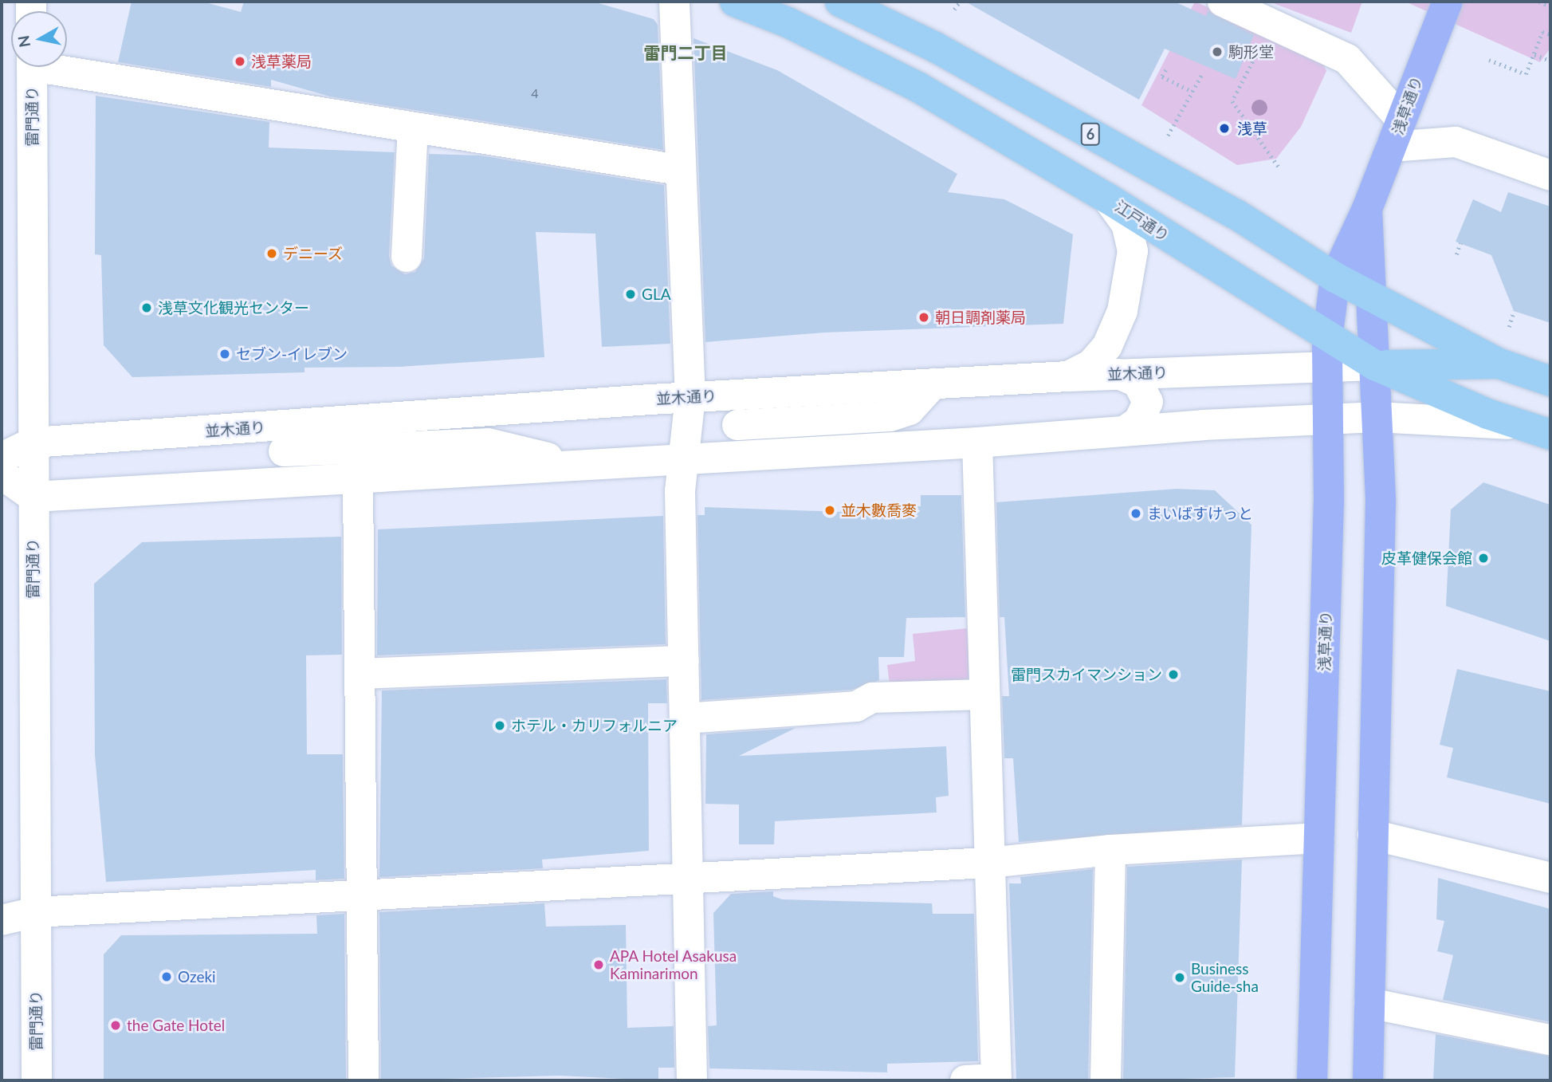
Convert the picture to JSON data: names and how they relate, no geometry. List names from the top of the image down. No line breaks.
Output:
{"streets":{"highway":["6","江戸通り"],"main road":["浅草通り"],"street":["雷門通り","並木通り"]},"crossings":[["浅草通り","6"],["浅草通り","江戸通り"],["浅草通り","並木通り"],["雷門通り","並木通り"],["江戸通り","並木通り"]],"districts":["雷門二丁目"],"places":["駒形堂","浅草薬局","浅草","デニーズ","GLA","浅草文化観光センター","朝日調剤薬局","セブン-イレブン","並木數喬麥","まいばすけっと","皮革健保会館","雷門スカイマンション","ホテル・カリフォルニア","APA Hotel Asakusa Kaminarimon","Ozeki","Business Guide-sha","the Gate Hotel"],"house_numbers":["4"],"north":"left"}
